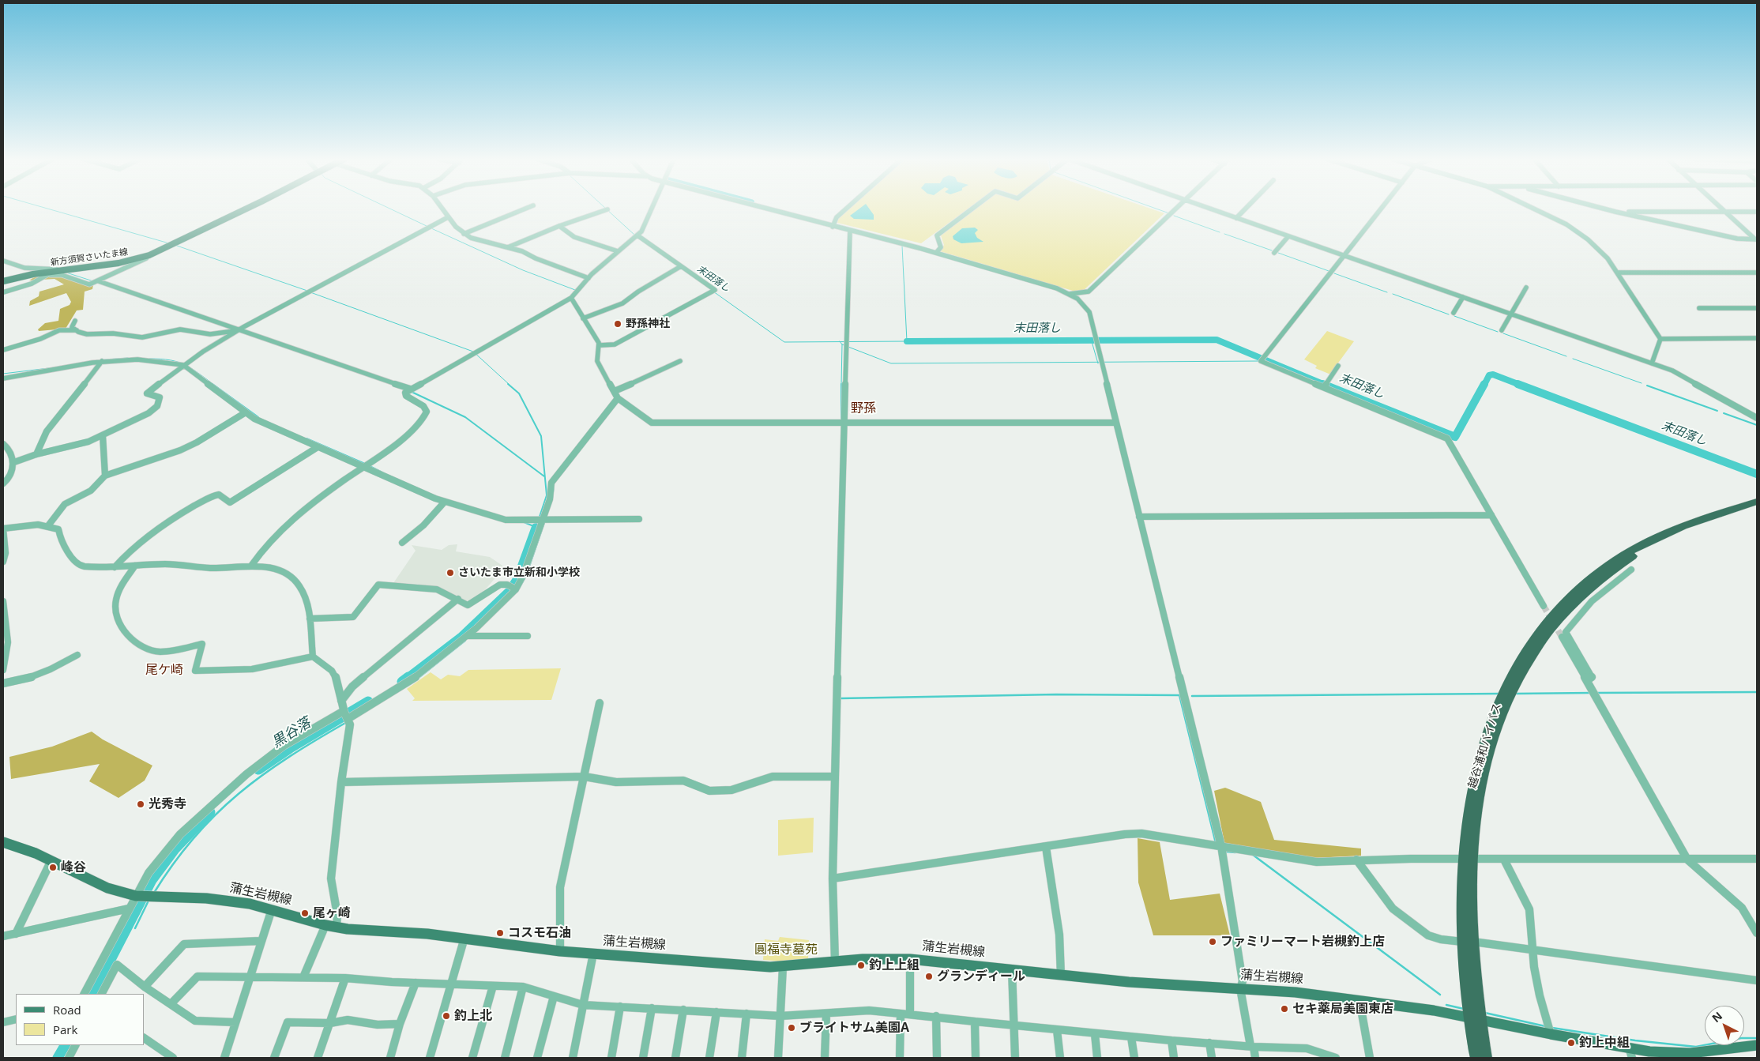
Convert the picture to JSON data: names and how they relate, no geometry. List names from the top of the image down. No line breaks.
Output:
{"streets":{"highway":["越谷浦和バイパス"],"main road":["新方須賀さいたま線","蒲生岩槻線"]},"crossings":[["越谷浦和バイパス","蒲生岩槻線"]],"districts":["野孫","尾ケ崎"],"water":["末田落し","黒谷落"],"parks":["圓福寺墓苑"],"places":["野孫神社","さいたま市立新和小学校","光秀寺","峰谷","尾ヶ崎","コスモ石油","ファミリーマート岩槻釣上店","釣上上組","グランディール","セキ薬局美園東店","釣上北","ブライトサム美園A","釣上中組"],"legend":["Road","Park"],"north":"top left"}
